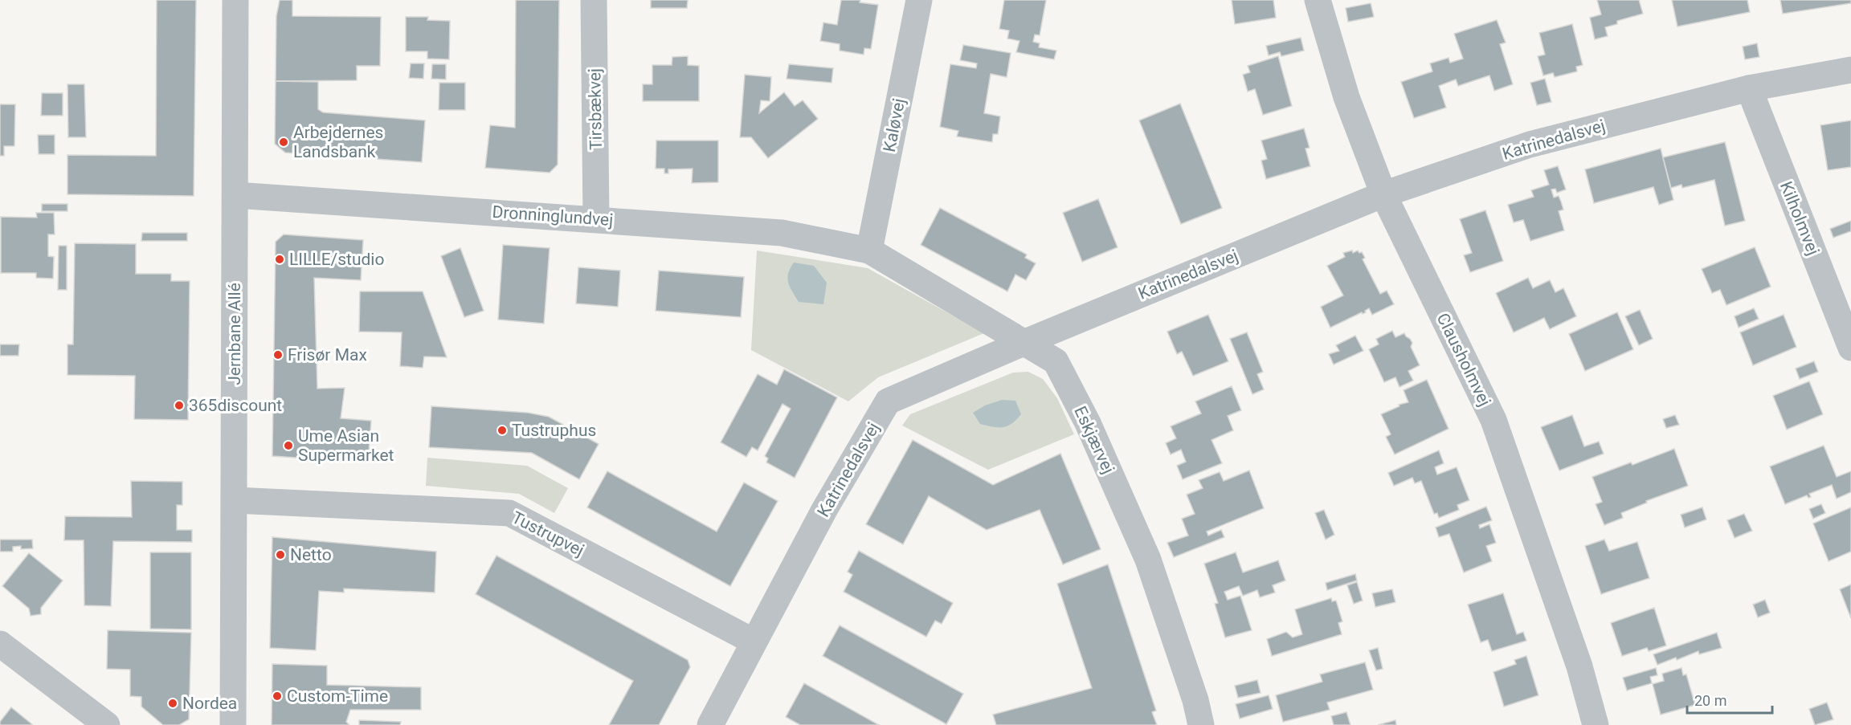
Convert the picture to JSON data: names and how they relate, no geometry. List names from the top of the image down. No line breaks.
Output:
{"streets":{"street":["Tirsbækvej","Kaløvej","Katrinedalsvej","Dronninglundvej","Kilholmvej","Jernbane Allé","Clausholmvej","Eskjærvej","Tustrupvej"]},"crossings":[["Tirsbækvej","Dronninglundvej"],["Kaløvej","Dronninglundvej"],["Kaløvej","Eskjærvej"],["Katrinedalsvej","Kilholmvej"],["Katrinedalsvej","Clausholmvej"],["Katrinedalsvej","Eskjærvej"],["Katrinedalsvej","Tustrupvej"],["Dronninglundvej","Jernbane Allé"],["Dronninglundvej","Eskjærvej"],["Jernbane Allé","Tustrupvej"]],"places":["Arbejdernes Landsbank","LILLE/studio","Frisør Max","365discount","Tustruphus","Ume Asian Supermarket","Netto","Custom-Time","Nordea"],"scale_bar":"20 m"}
